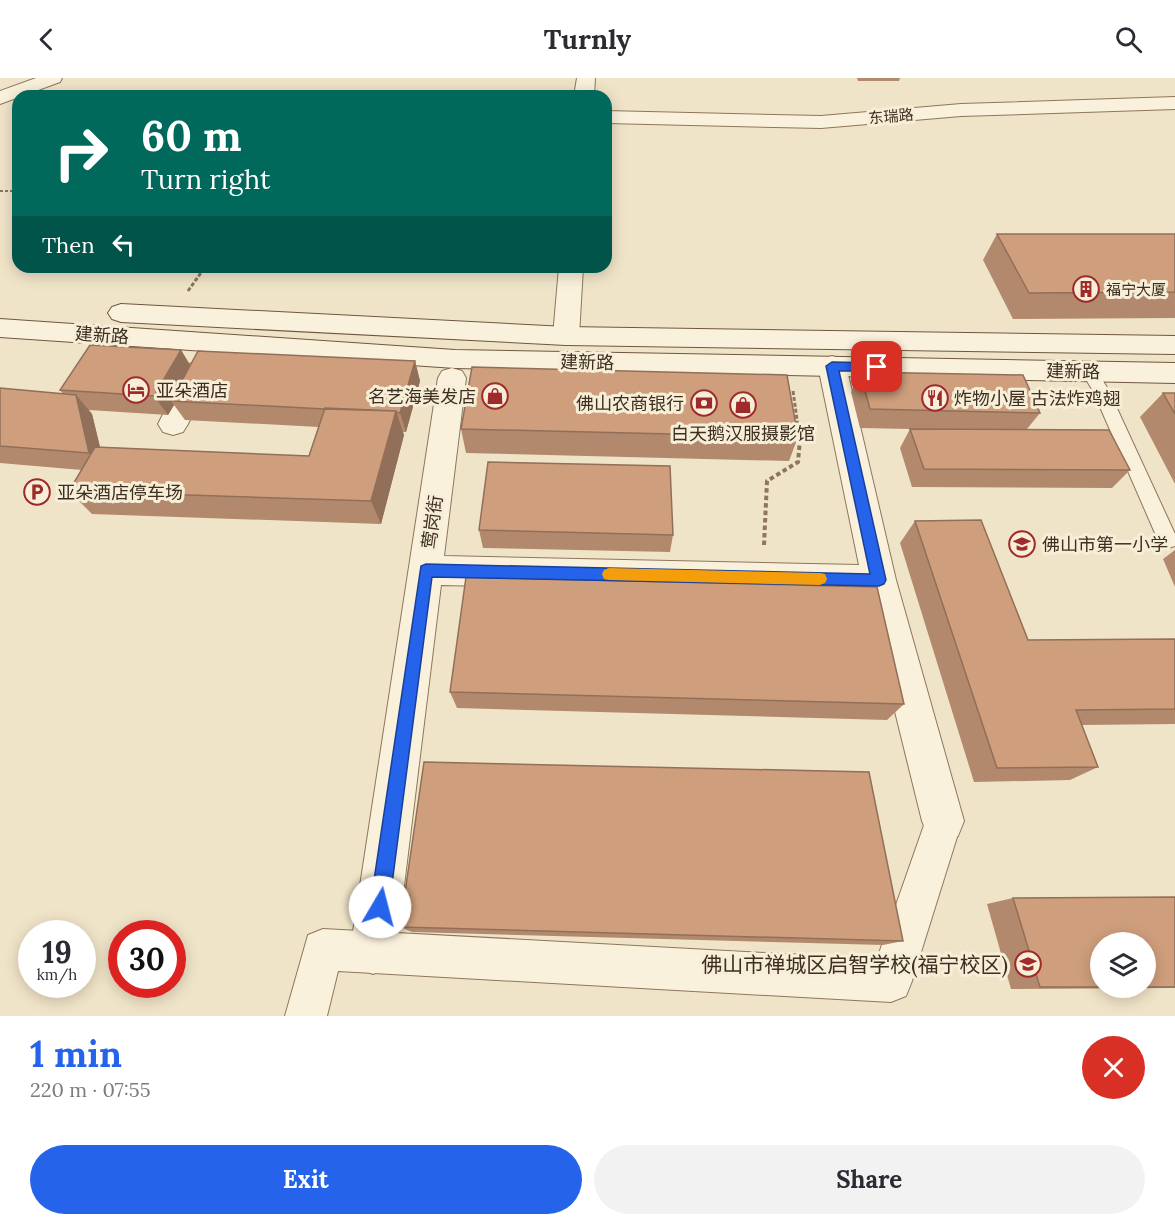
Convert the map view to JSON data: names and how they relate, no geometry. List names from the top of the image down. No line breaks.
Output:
{"streets":{"street":["东瑞路","建新路","莺岗街"]},"places":{"building":["福宁大厦"],"hotel":["亚朵酒店"],"shop":["名艺海美发店","白天鹅汉服摄影馆"],"restaurant":["炸物小屋 古法炸鸡翅"],"bank":["佛山农商银行"],"parking":["亚朵酒店停车场"],"school or university":["佛山市第一小学","佛山市禅城区启智学校(福宁校区)"]},"page":{"header":"Turnly","turn":["60 m","Turn right"],"then":"Then","speed":"19 km/h","limit":"30","heading":["1 min","220 m · 07:55"],"buttons":["Exit","Share"]}}
